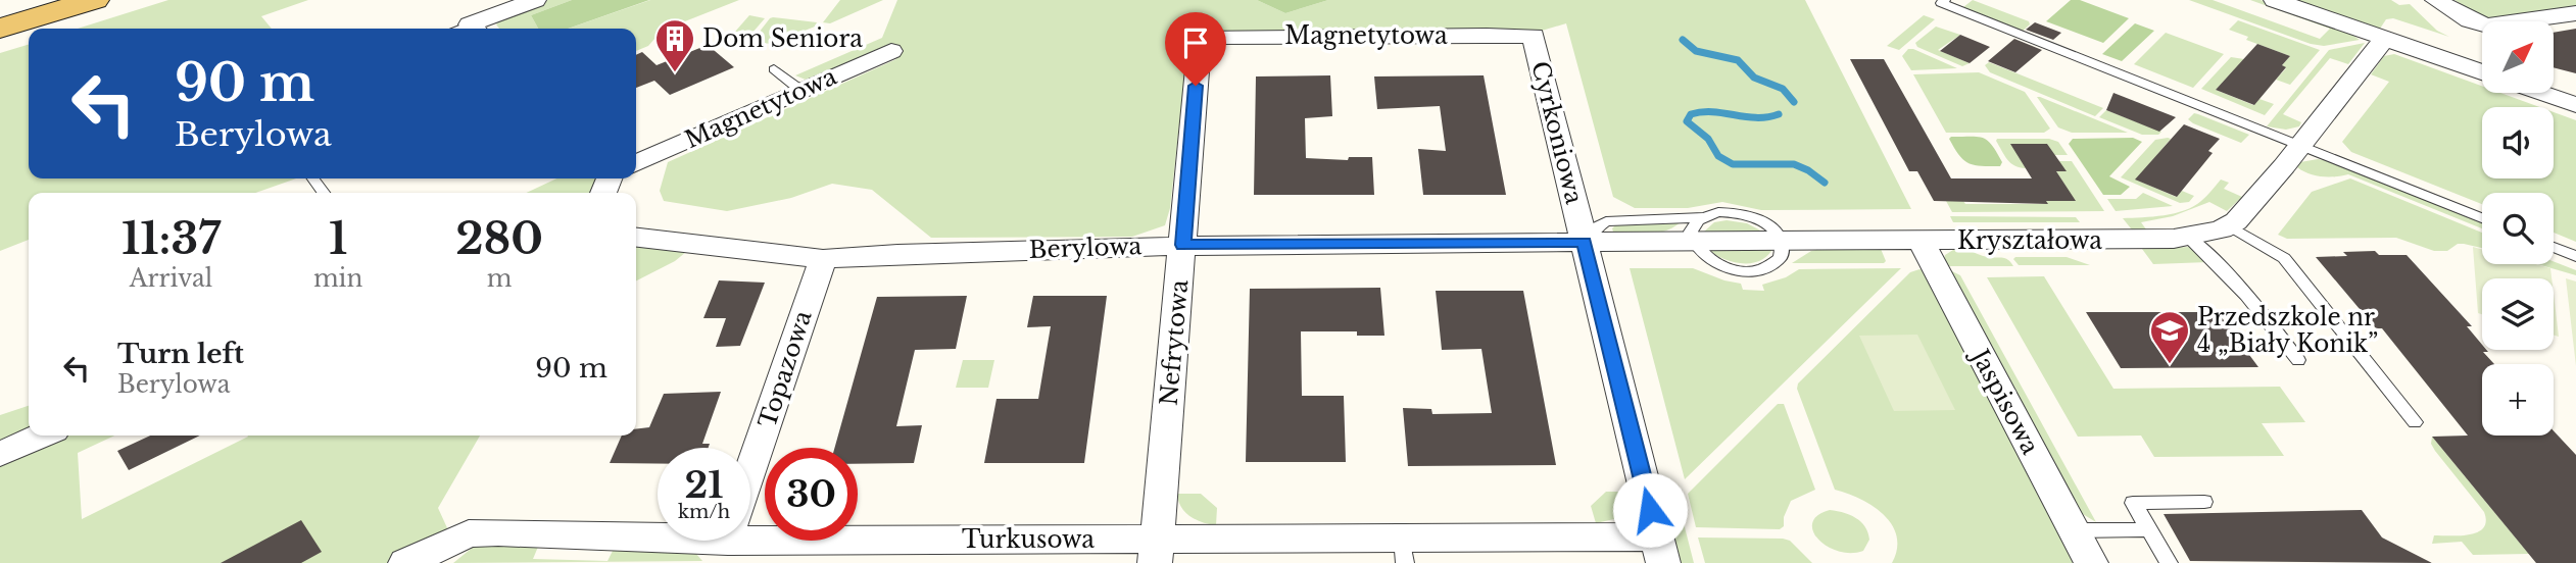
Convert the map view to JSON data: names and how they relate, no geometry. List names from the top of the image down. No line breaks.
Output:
{"streets":{"street":["Magnetytowa","Cyrkoniowa","Kryształowa","Berylowa","Nefrytowa","Topazowa","Jaspisowa","Turkusowa"]},"crossings":[["Magnetytowa","Cyrkoniowa"],["Magnetytowa","Nefrytowa"],["Cyrkoniowa","Kryształowa"],["Cyrkoniowa","Berylowa"],["Cyrkoniowa","Turkusowa"],["Kryształowa","Berylowa"],["Kryształowa","Jaspisowa"],["Berylowa","Nefrytowa"],["Berylowa","Topazowa"],["Nefrytowa","Turkusowa"]],"places":{"building":["Dom Seniora"],"school or university":["Przedszkole nr 4 „Biały Konik”"]},"north":"top right","page":{"map_buttons":"+","turn":["90 m","Berylowa"],"eta":["11:37","Arrival","1","min","280","m"],"list":[{"name":"Turn left","note":"Berylowa","value":"90 m"}],"speed":"21 km/h","limit":"30"}}
